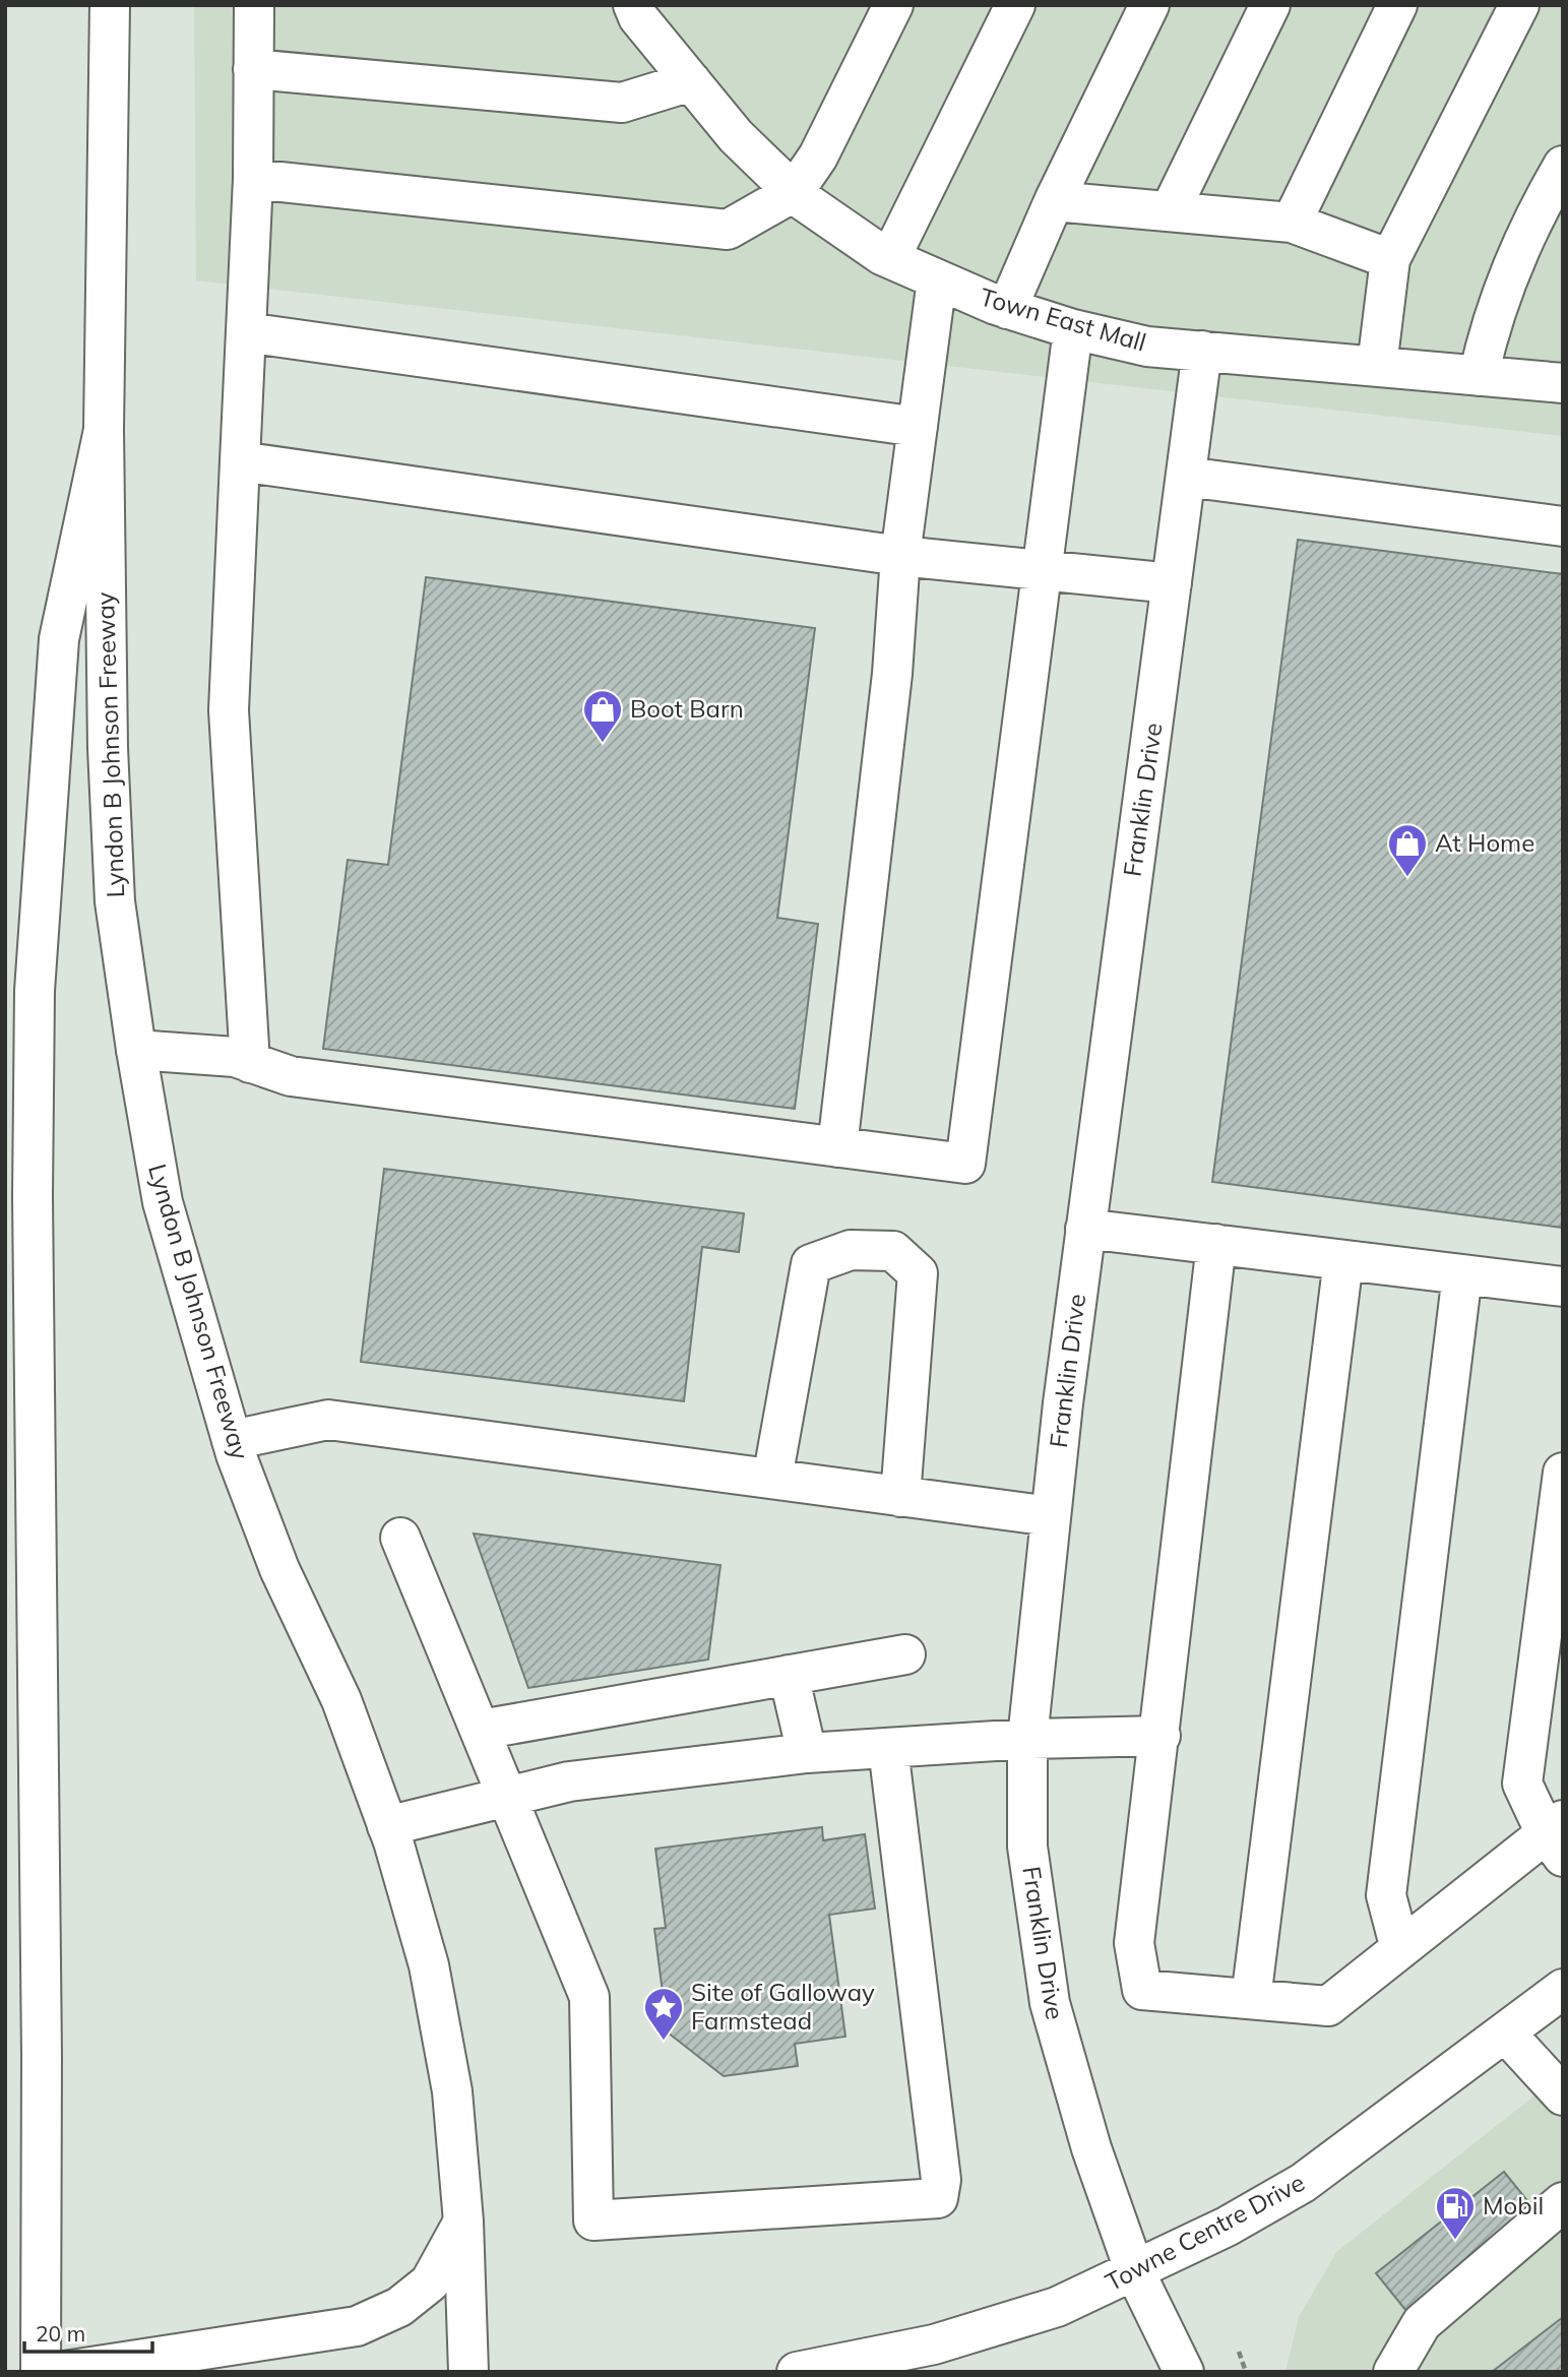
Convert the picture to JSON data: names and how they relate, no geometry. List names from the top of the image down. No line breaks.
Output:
{"streets":{"main road":["Town East Mall","Lyndon B Johnson Freeway","Franklin Drive","Towne Centre Drive"]},"crossings":[["Town East Mall","Franklin Drive"],["Franklin Drive","Towne Centre Drive"]],"places":{"shop":["Boot Barn","At Home"],"place":["Site of Galloway Farmstead"],"fuel station":["Mobil"]},"scale_bar":"20 m"}
